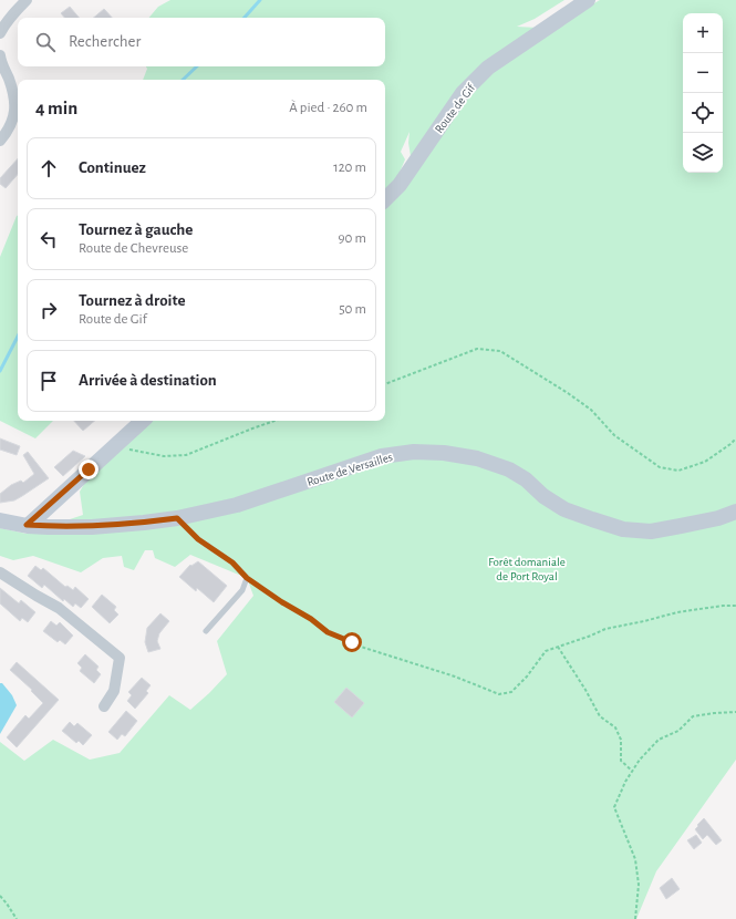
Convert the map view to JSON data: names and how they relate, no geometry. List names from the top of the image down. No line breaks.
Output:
{"streets":{"main road":["Route de Gif","Route de Versailles"]},"parks":["Forêt domaniale de Port Royal"],"page":{"map_buttons":["+","−"],"search":"Rechercher","heading":["4 min","À pied · 260 m"],"list":[["Continuez","120 m"],["Tournez à gauche","Route de Chevreuse","90 m"],["Tournez à droite","Route de Gif","50 m"],"Arrivée à destination"]}}
